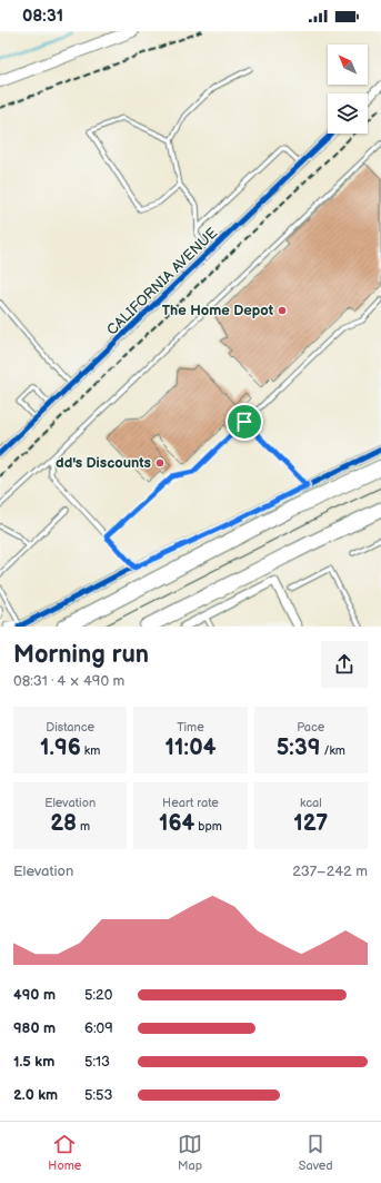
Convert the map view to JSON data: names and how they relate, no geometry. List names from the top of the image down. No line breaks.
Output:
{"streets":{"street":["CALIFORNIA AVENUE"]},"places":["The Home Depot","dd's Discounts"],"north":"top left","page":{"status":"08:31","heading":["Morning run","08:31 · 4 × 490 m"],"stats":[["Distance","1.96 km"],["Time","11:04"],["Pace","5:39 /km"],["Elevation","28 m"],["Heart rate","164 bpm"],["kcal","127"]],"chart":["Elevation","237–242 m"],"list":[{"name":"490 m","note":"5:20"},{"name":"980 m","note":"6:09"},{"name":"1.5 km","note":"5:13"},{"name":"2.0 km","note":"5:53"}],"tabs":["Home","Map","Saved"]}}
